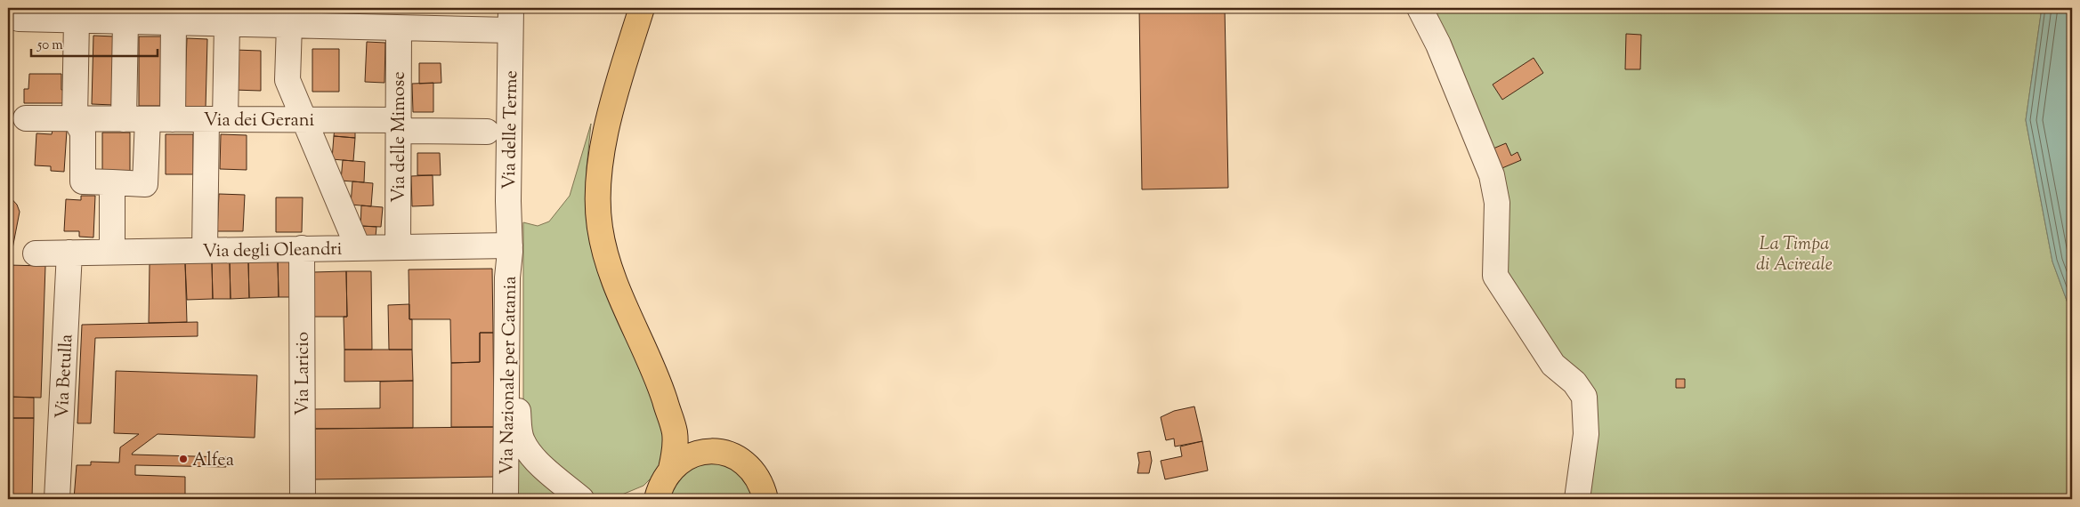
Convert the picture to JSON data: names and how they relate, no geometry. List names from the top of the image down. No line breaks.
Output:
{"streets":{"street":["Via dei Gerani","Via delle Terme","Via delle Mimose","Via degli Oleandri","Via Laricio","Via Nazionale per Catania","Via Betulla"]},"crossings":[["Via dei Gerani","Via delle Mimose"],["Via delle Terme","Via degli Oleandri"],["Via delle Terme","Via Nazionale per Catania"],["Via delle Mimose","Via degli Oleandri"],["Via degli Oleandri","Via Laricio"],["Via degli Oleandri","Via Nazionale per Catania"],["Via degli Oleandri","Via Betulla"]],"parks":["La Timpa di Acireale"],"places":["Alfea"],"scale_bar":"50 m"}
